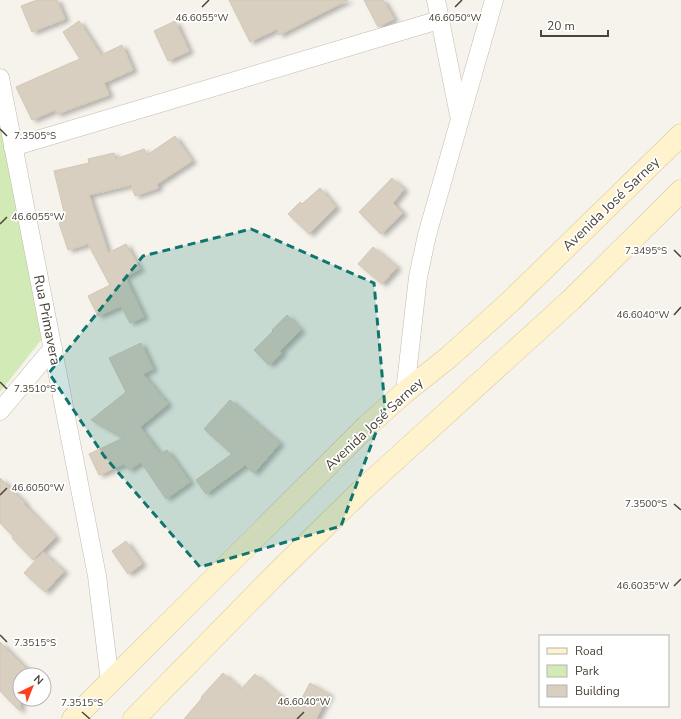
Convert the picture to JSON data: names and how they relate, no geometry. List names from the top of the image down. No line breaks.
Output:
{"streets":{"main road":["Avenida José Sarney"],"street":["Rua Primavera"]},"crossings":[["Avenida José Sarney","Rua Primavera"]],"legend":["Road","Park","Building"],"scale_bar":"20 m","north":"top right","coordinates":["46.6055°W","46.6050°W","7.3505°S","7.3495°S","46.6040°W","7.3510°S","7.3500°S","46.6035°W","7.3515°S"]}
